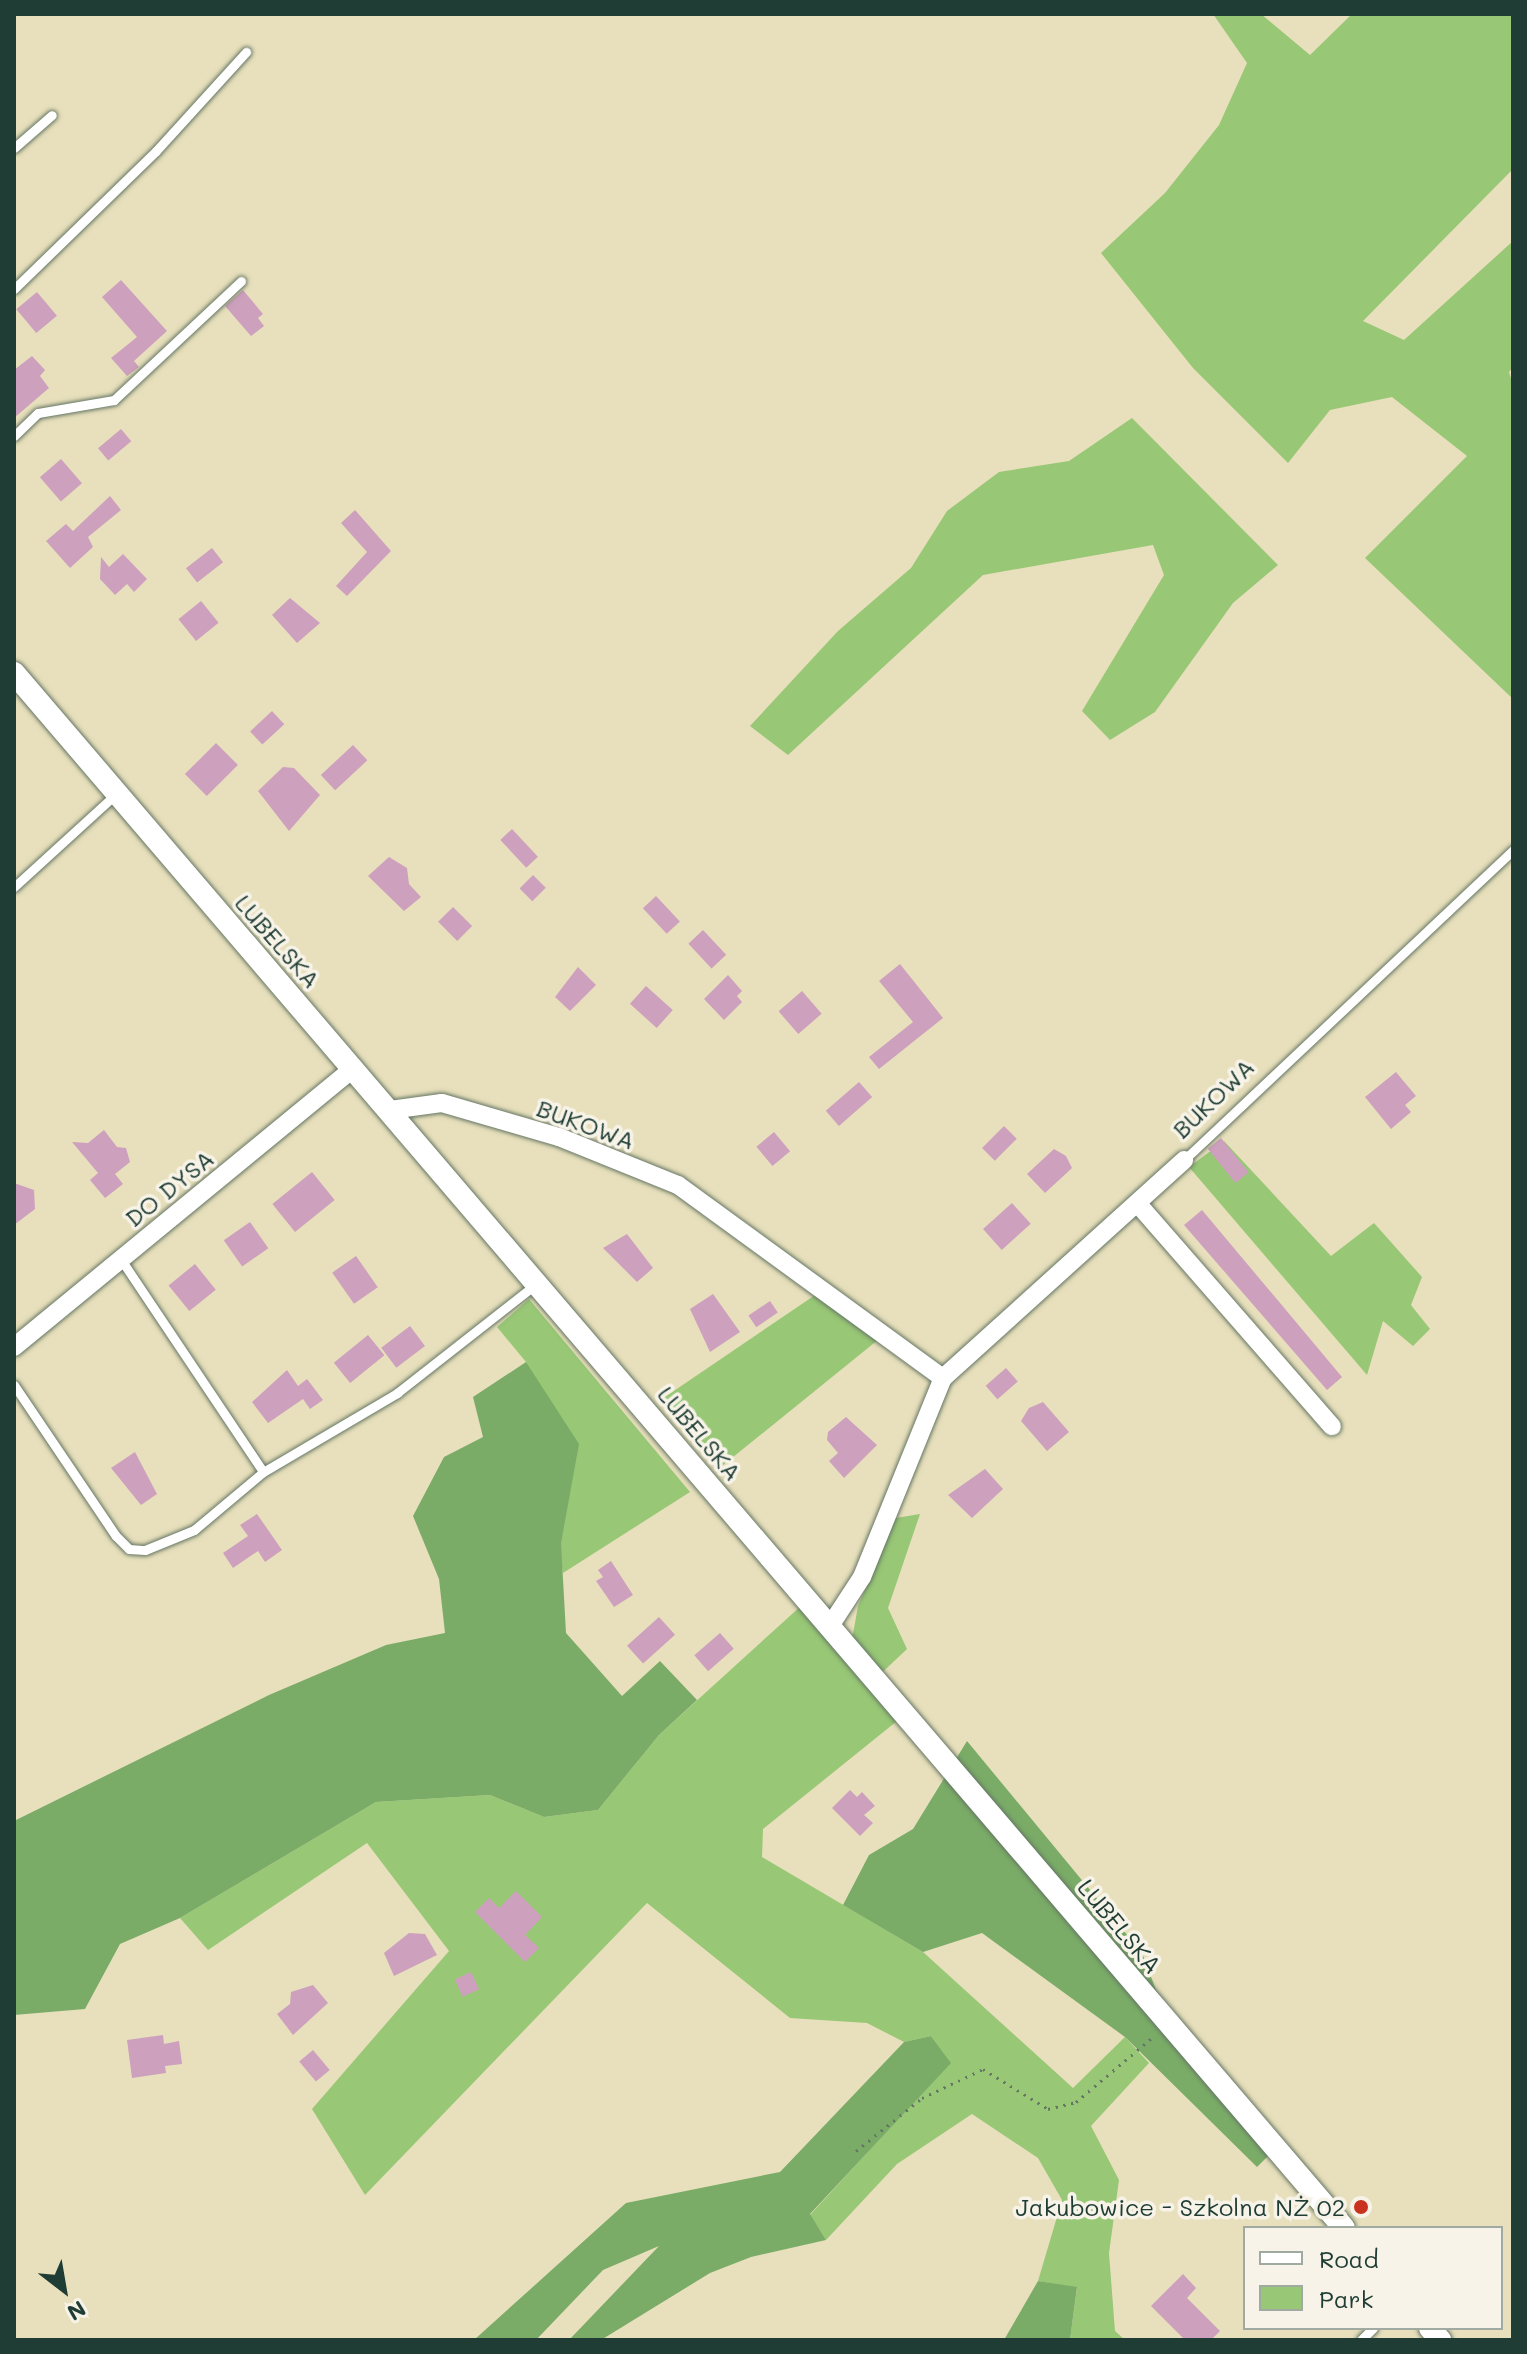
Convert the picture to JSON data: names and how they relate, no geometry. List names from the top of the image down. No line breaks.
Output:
{"streets":{"street":["LUBELSKA","BUKOWA","DO DYSA"]},"crossings":[["LUBELSKA","BUKOWA"],["LUBELSKA","DO DYSA"]],"places":["Jakubowice - Szkolna NŻ 02"],"legend":["Road","Park"],"north":"bottom right"}
